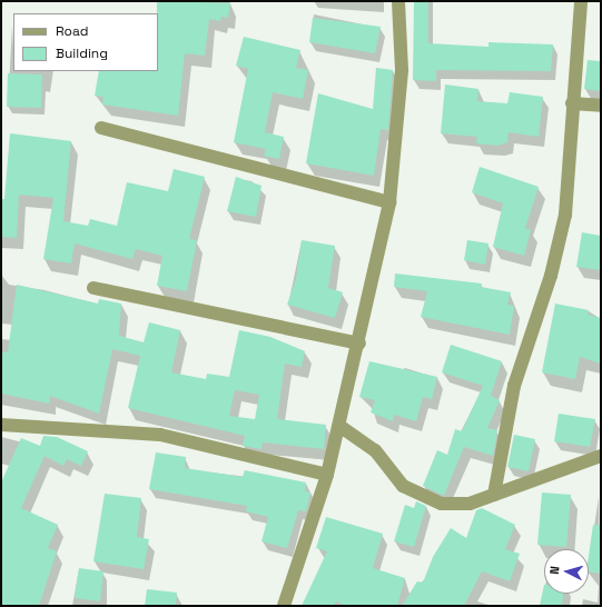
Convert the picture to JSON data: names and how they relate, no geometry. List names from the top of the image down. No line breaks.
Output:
{"legend":["Road","Building"],"north":"left"}
